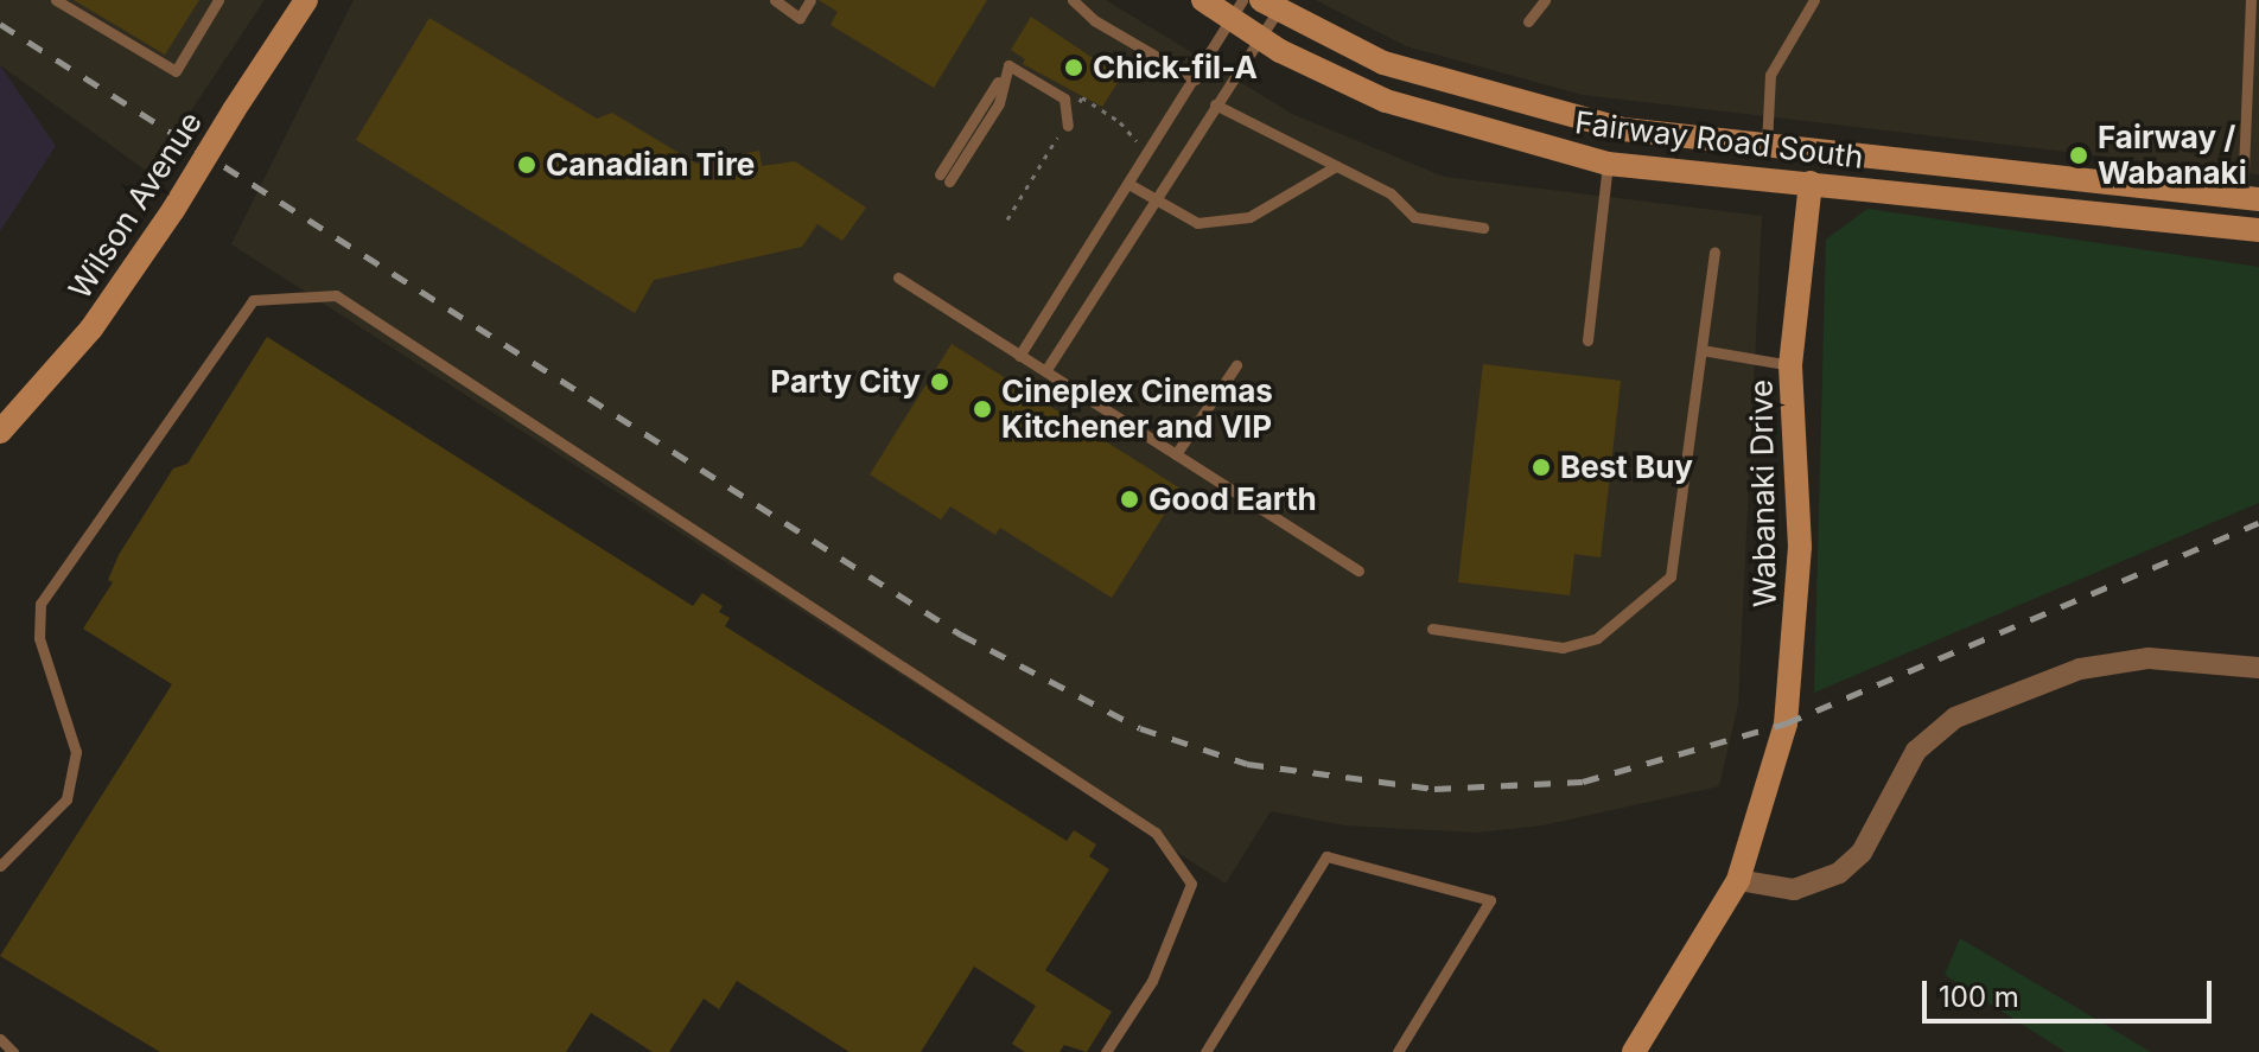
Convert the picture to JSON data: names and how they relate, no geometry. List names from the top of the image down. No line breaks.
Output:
{"streets":{"main road":["Fairway Road South","Wilson Avenue","Wabanaki Drive"]},"crossings":[["Fairway Road South","Wabanaki Drive"]],"places":["Chick-fil-A","Fairway / Wabanaki","Canadian Tire","Party City","Cineplex Cinemas Kitchener and VIP","Best Buy","Good Earth"],"scale_bar":"100 m"}
